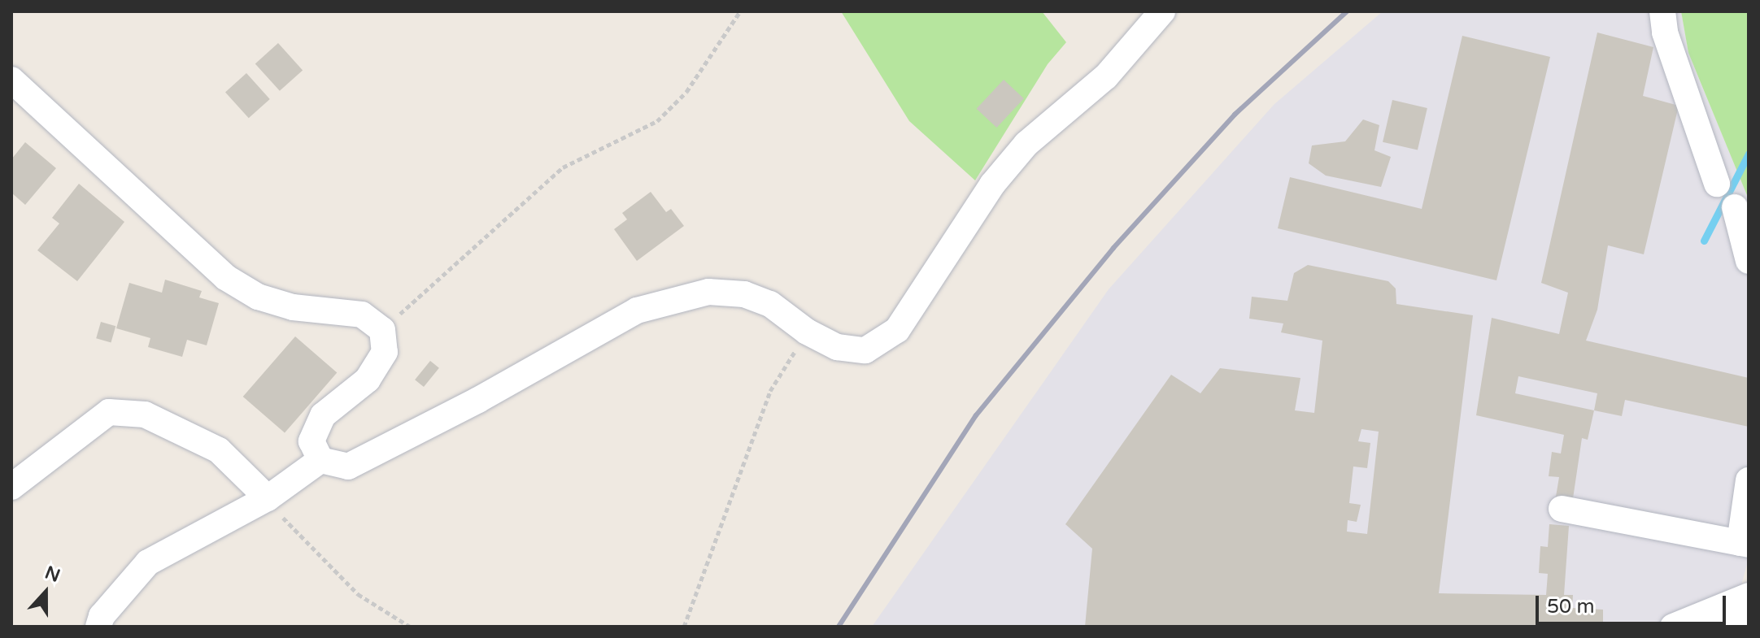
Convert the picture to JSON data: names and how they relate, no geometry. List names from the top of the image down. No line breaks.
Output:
{"scale_bar":"50 m","north":"top"}
